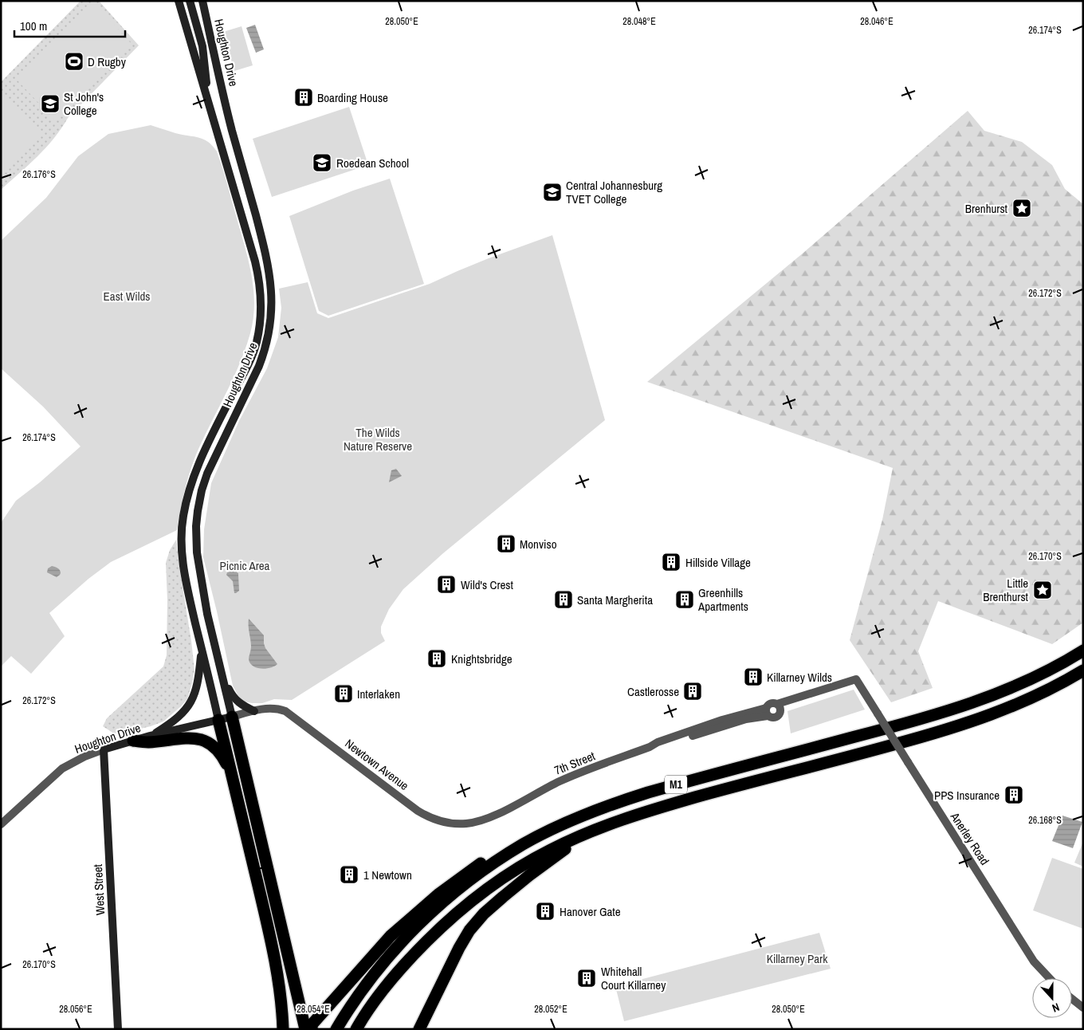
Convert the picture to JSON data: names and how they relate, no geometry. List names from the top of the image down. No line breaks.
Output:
{"streets":{"highway":["M1"],"main road":["Houghton Drive","West Street"],"street":["7th Street","Newtown Avenue","Anerley Road"]},"crossings":[["Houghton Drive","Newtown Avenue"],["Houghton Drive","West Street"],["7th Street","Newtown Avenue"],["7th Street","Anerley Road"]],"parks":["East Wilds","The Wilds Nature Reserve","Picnic Area","Killarney Park"],"places":{"sports":["D Rugby"],"building":["Boarding House","Monviso","Hillside Village","Wild's Crest","Santa Margherita","Greenhills Apartments","Knightsbridge","Killarney Wilds","Castlerosse","Interlaken","PPS Insurance","1 Newtown","Hanover Gate","Whitehall Court Killarney"],"school or university":["St John's College","Roedean School","Central Johannesburg TVET College"],"place":["Brenhurst","Little Brenthurst"]},"scale_bar":"100 m","north":"bottom","coordinates":["28.050°E","28.048°E","28.046°E","26.174°S","26.176°S","26.172°S","26.170°S","26.168°S","28.056°E","28.054°E","28.052°E"]}
